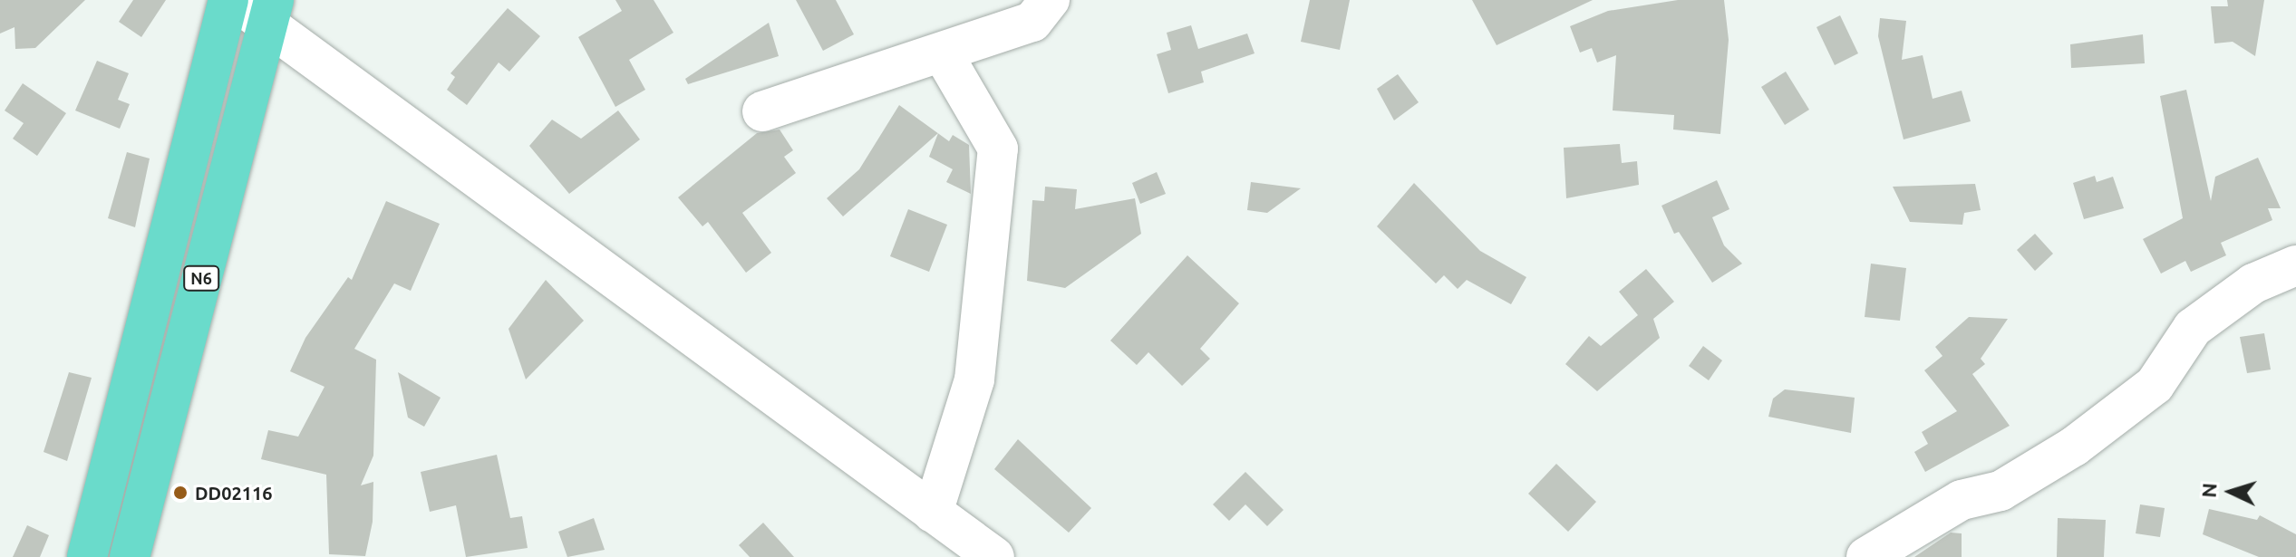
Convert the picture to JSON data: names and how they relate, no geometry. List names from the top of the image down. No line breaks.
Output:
{"streets":{"highway":["N6"]},"places":["DD02116"],"north":"left"}
